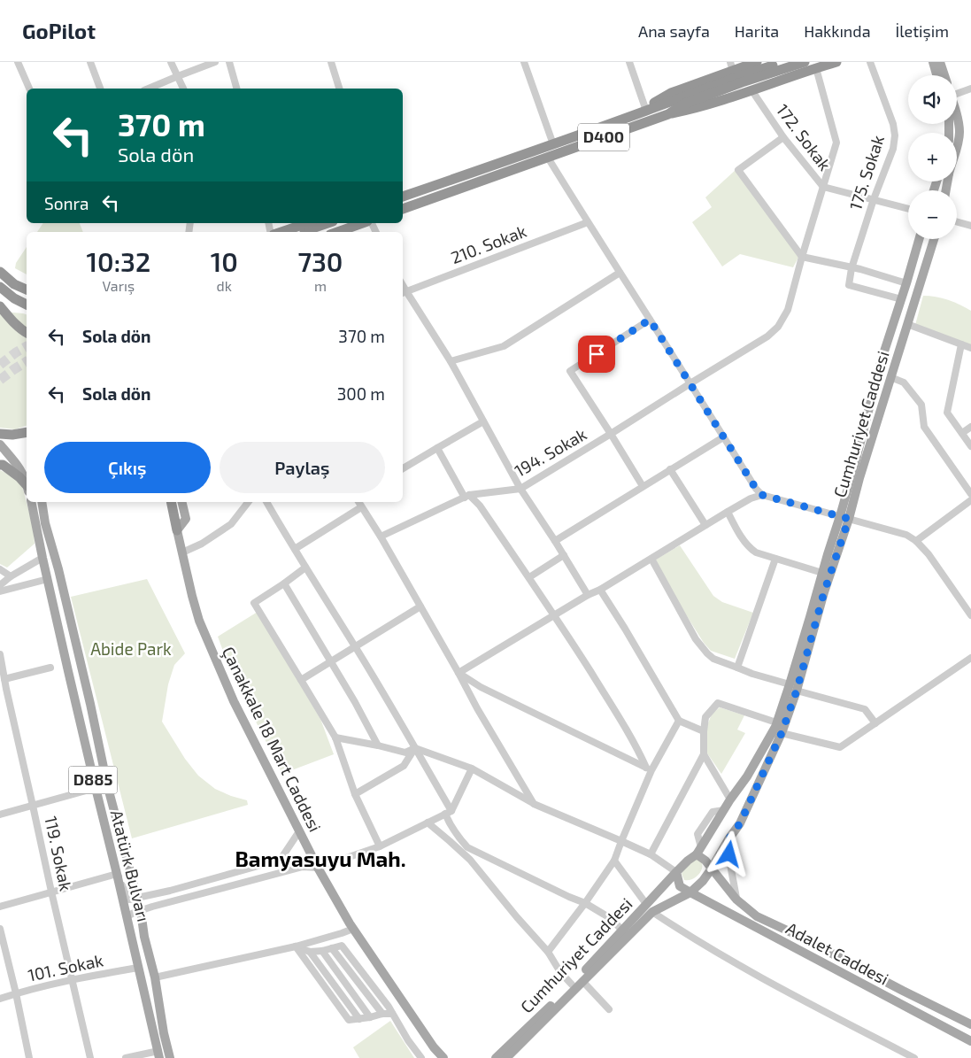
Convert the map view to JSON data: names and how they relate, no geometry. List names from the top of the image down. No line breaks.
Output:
{"streets":{"highway":["D400"],"main road":["Cumhuriyet Caddesi","Çanakkale 18 Mart Caddesi","D885","Atatürk Bulvarı","Adalet Caddesi"],"street":["172. Sokak","175. Sokak","210. Sokak","194. Sokak","119. Sokak","101. Sokak"]},"crossings":[["172. Sokak","175. Sokak"],["172. Sokak","194. Sokak"],["Cumhuriyet Caddesi","Adalet Caddesi"],["119. Sokak","101. Sokak"],["Atatürk Bulvarı","101. Sokak"]],"districts":["Bamyasuyu Mah."],"parks":["Abide Park"],"page":{"header":"GoPilot","nav":["Ana sayfa","Harita","Hakkında","İletişim"],"map_buttons":["+","−"],"turn":["370 m","Sola dön"],"then":"Sonra","eta":["10:32","Varış","10","dk","730","m"],"list":[{"name":"Sola dön","value":"370 m"},{"name":"Sola dön","value":"300 m"}],"buttons":["Çıkış","Paylaş"]}}
